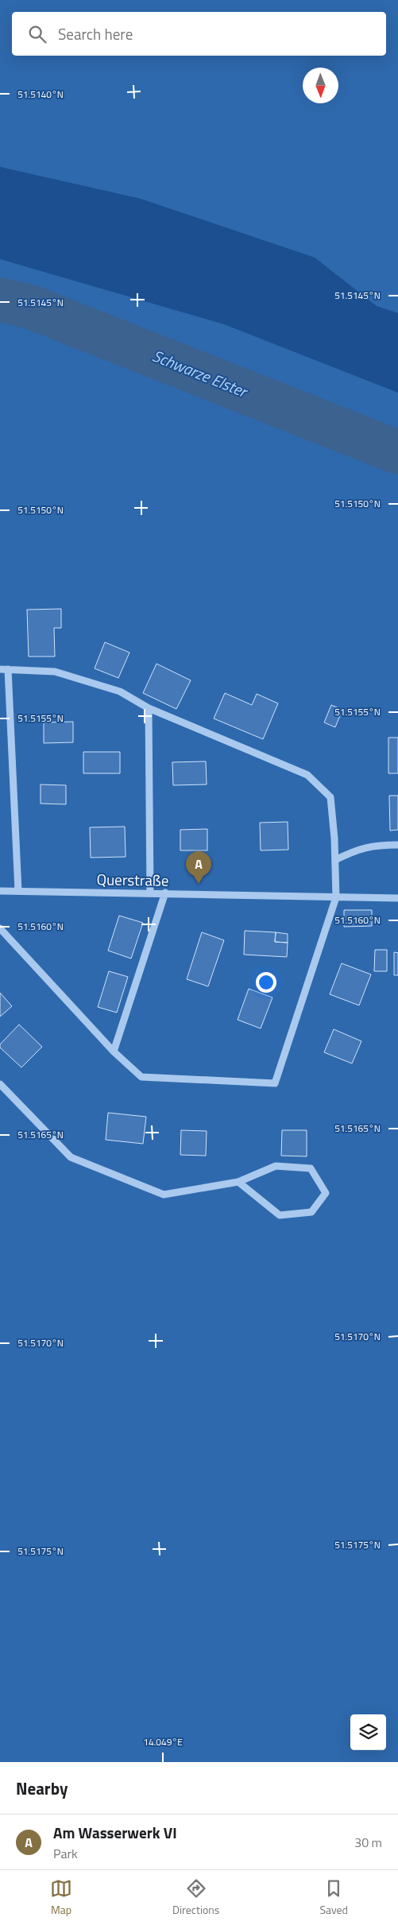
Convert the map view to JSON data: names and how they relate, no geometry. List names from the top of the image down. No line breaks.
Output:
{"streets":{"lane":["Querstraße"]},"water":["Schwarze Elster"],"north":"bottom","page":{"search":"Search here","pins":"A","heading":"Nearby","list":[{"mark":"A","name":"Am Wasserwerk VI","note":"Park","value":"30 m"}],"nav":["Map","Directions","Saved"]},"coordinates":["51.5140°N","51.5145°N","51.5150°N","51.5155°N","51.5160°N","51.5165°N","51.5170°N","51.5175°N","14.049°E"]}
